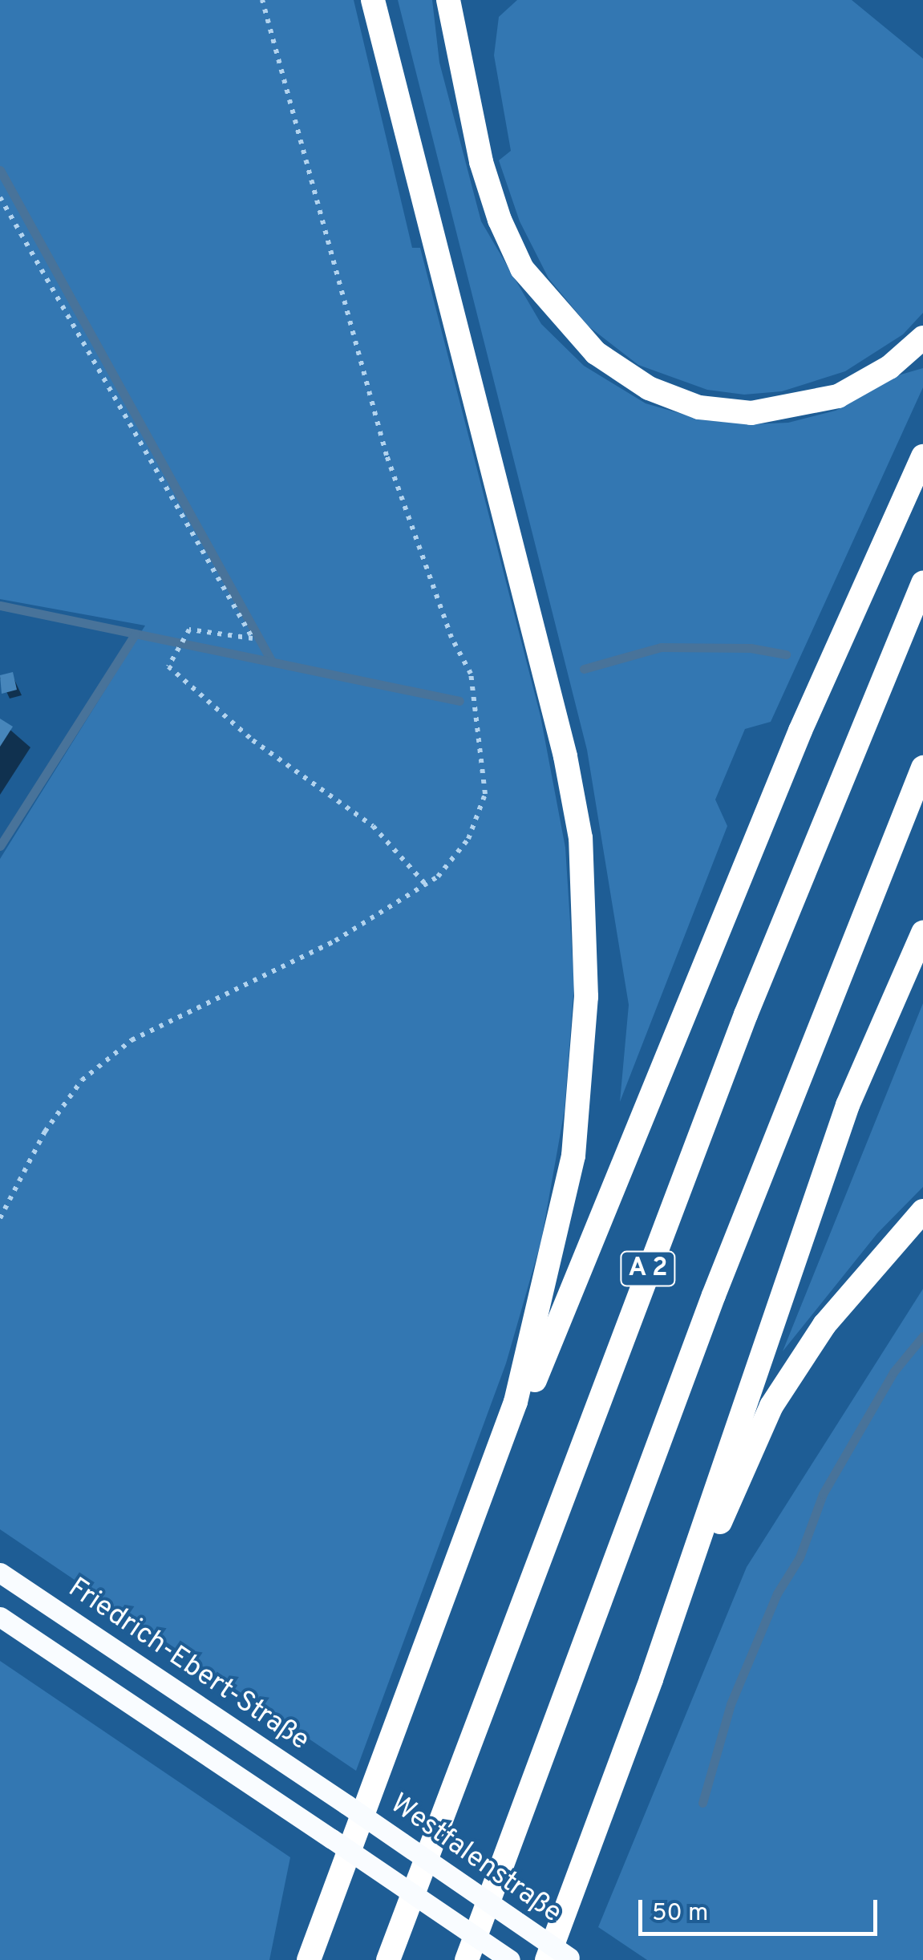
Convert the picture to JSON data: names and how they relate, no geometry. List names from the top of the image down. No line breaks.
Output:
{"streets":{"highway":["A 2"],"main road":["Friedrich-Ebert-Straße","Westfalenstraße"]},"crossings":[["Friedrich-Ebert-Straße","Westfalenstraße"]],"scale_bar":"50 m"}
